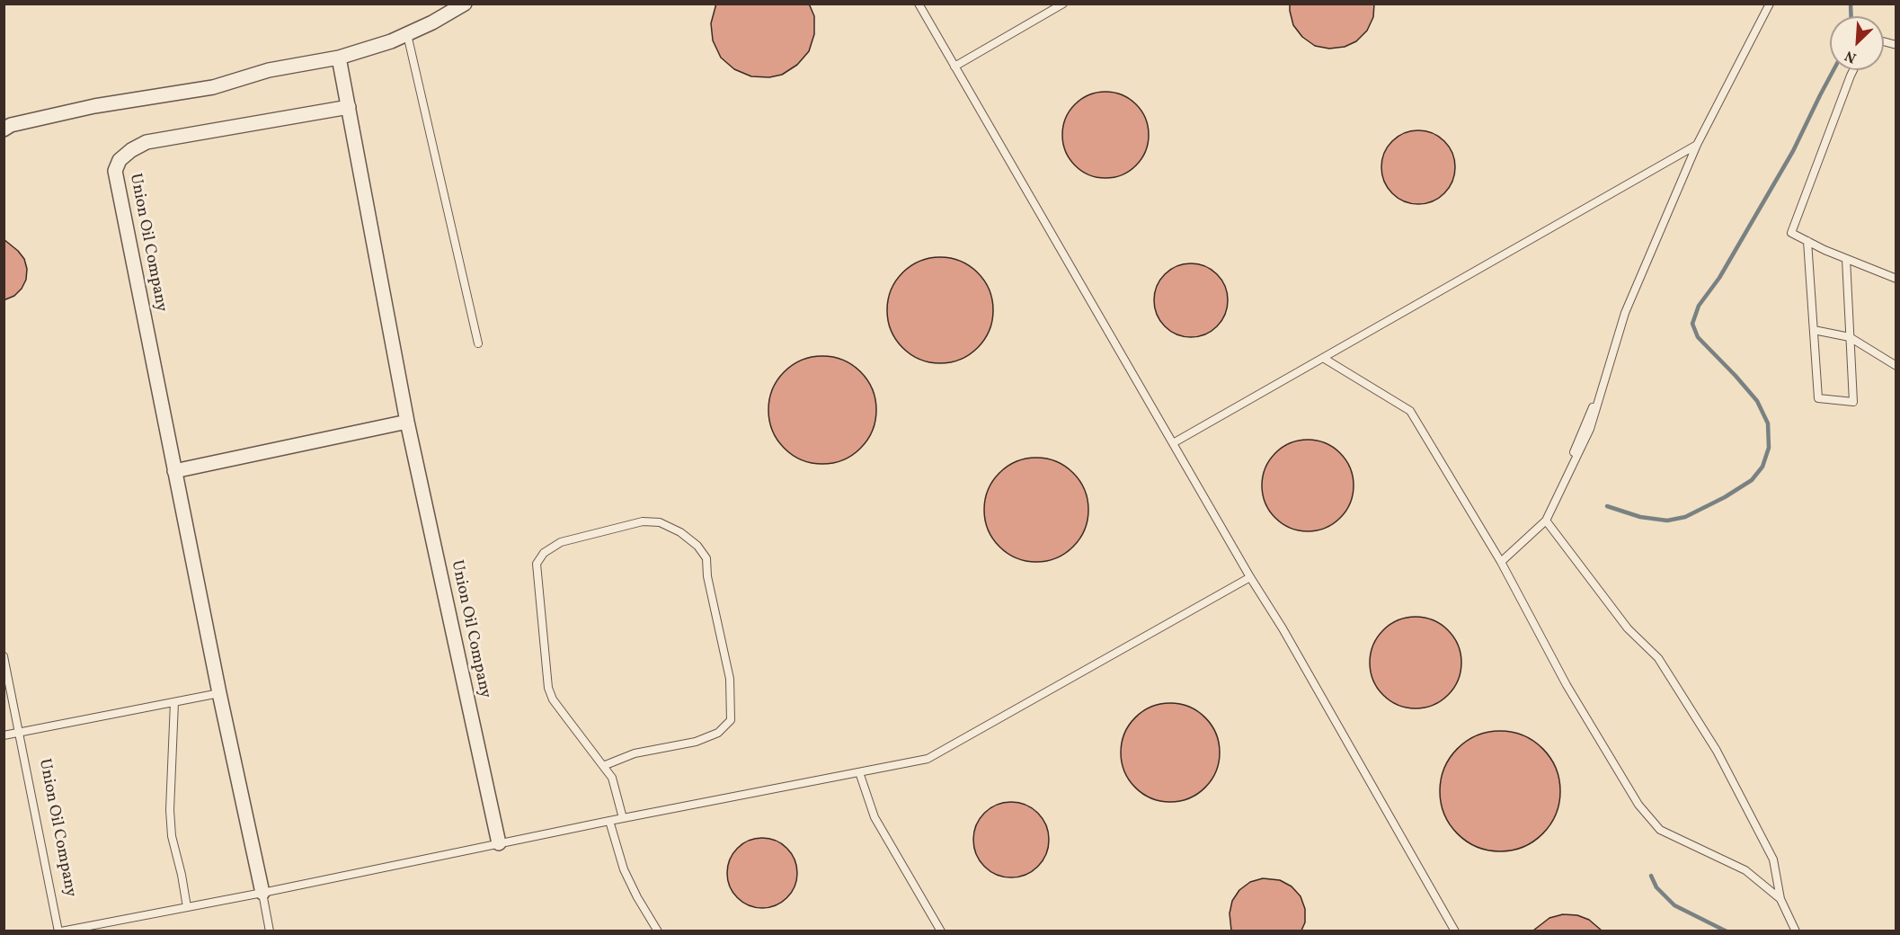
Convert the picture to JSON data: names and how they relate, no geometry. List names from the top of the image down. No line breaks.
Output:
{"streets":{"street":["Union Oil Company"]},"north":"bottom left"}
